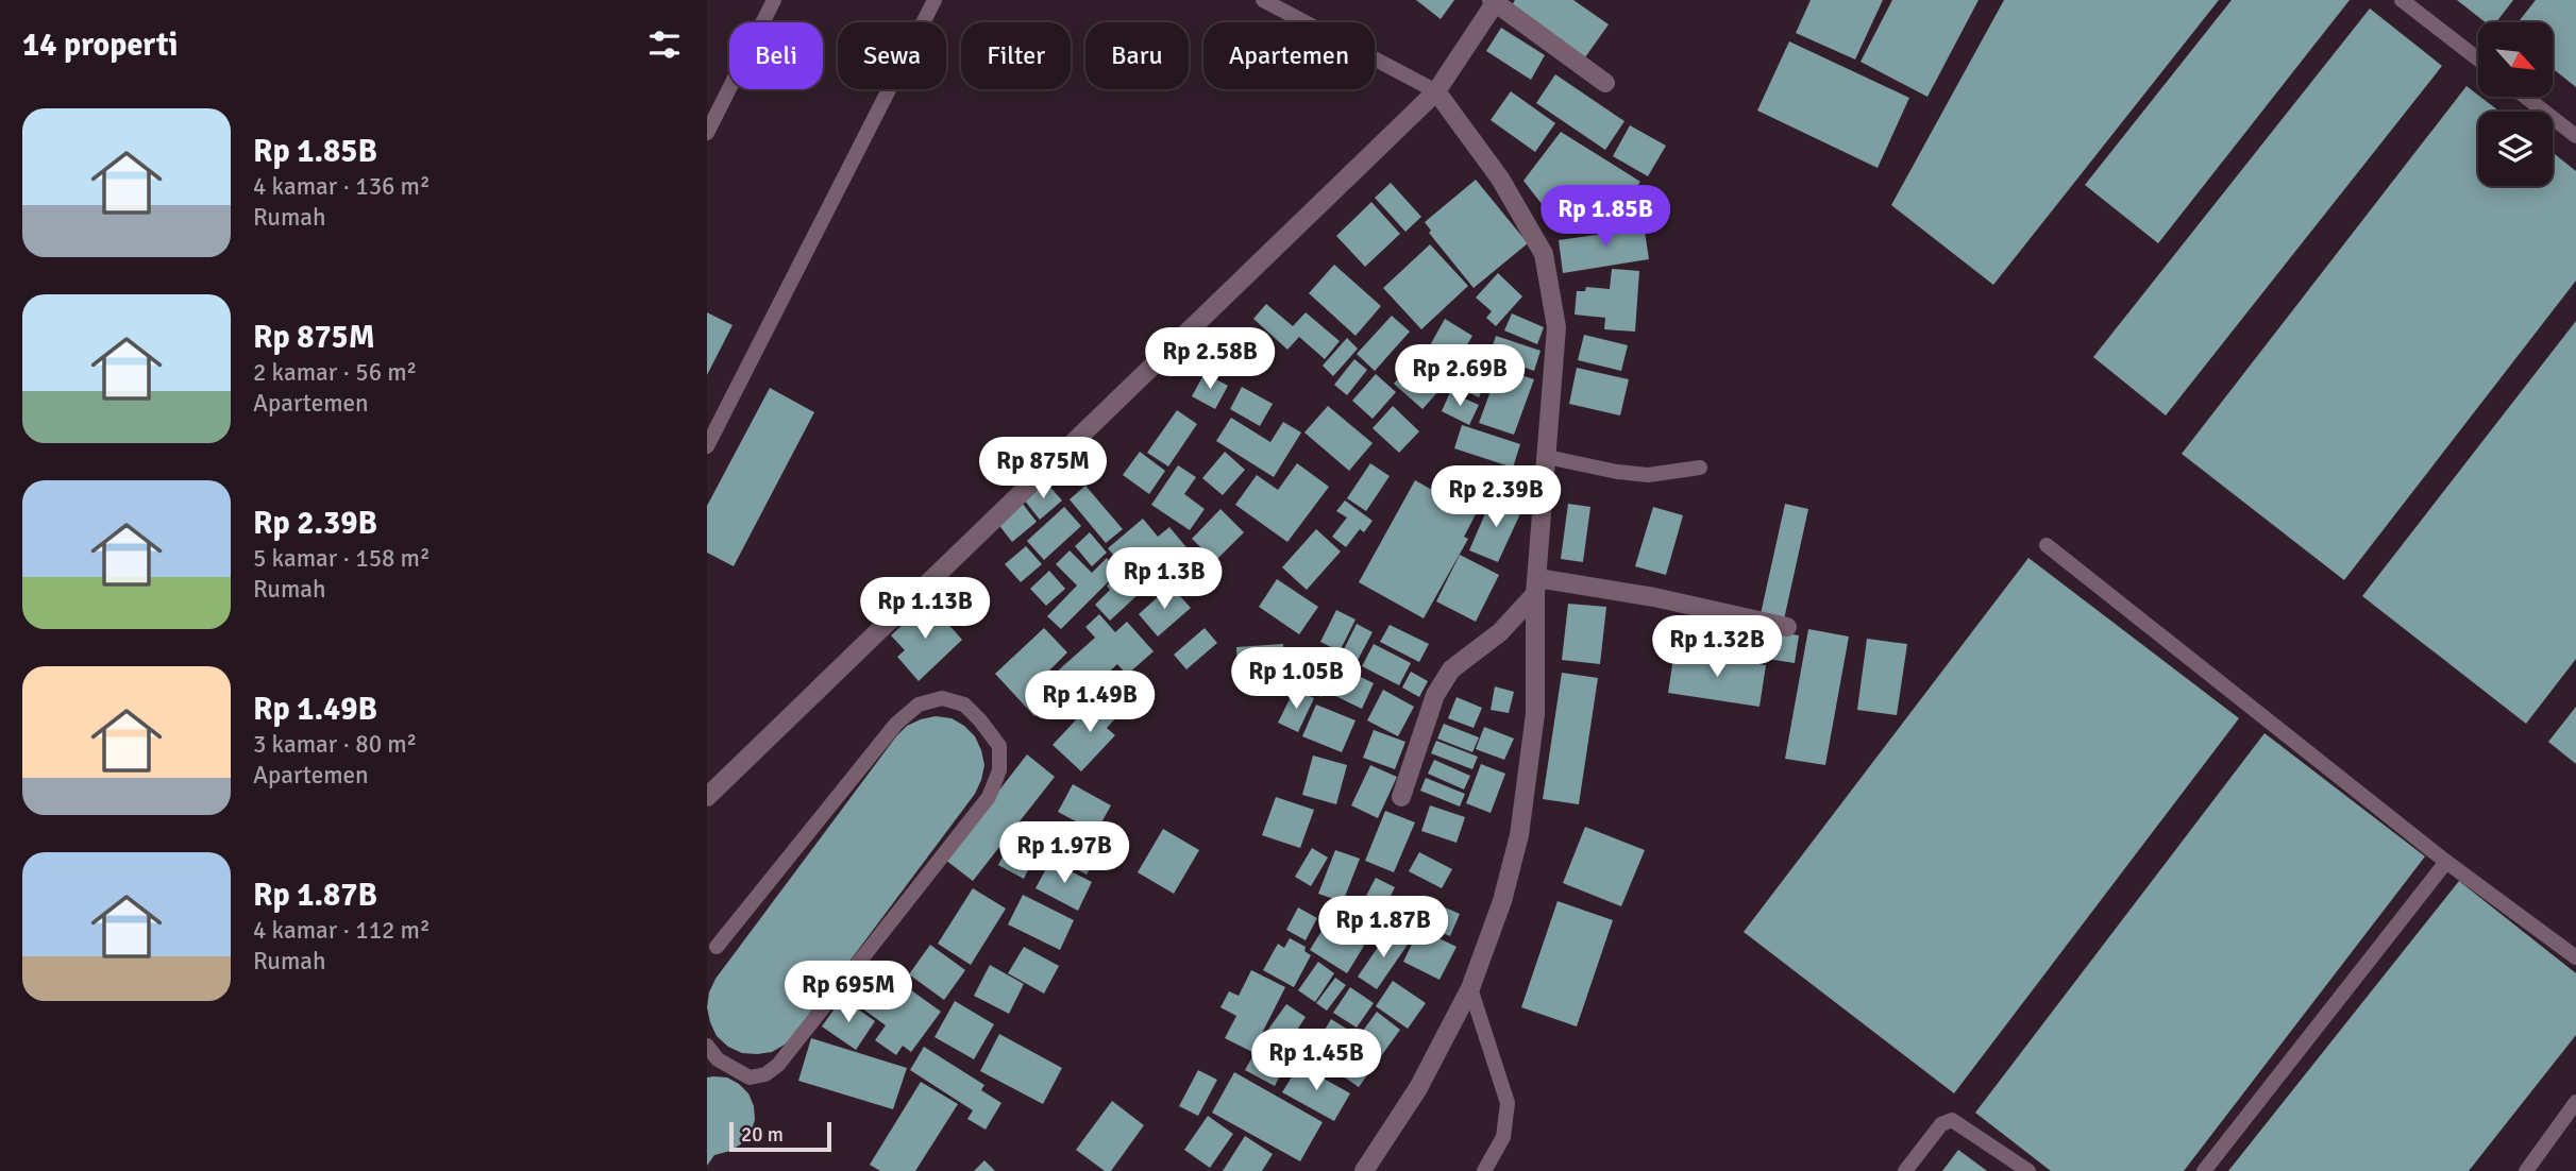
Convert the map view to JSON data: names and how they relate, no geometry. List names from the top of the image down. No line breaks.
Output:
{"scale_bar":"20 m","north":"bottom right","page":{"heading":"14 properti","chip":["Beli","Sewa","Filter","Baru","Apartemen"],"list":[{"name":"Rp 1.85B","note":"4 kamar · 136 m² · Rumah"},{"name":"Rp 875M","note":"2 kamar · 56 m² · Apartemen"},{"name":"Rp 2.39B","note":"5 kamar · 158 m² · Rumah"},{"name":"Rp 1.49B","note":"3 kamar · 80 m² · Apartemen"},{"name":"Rp 1.87B","note":"4 kamar · 112 m² · Rumah"}],"price":["Rp 1.85B","Rp 2.58B","Rp 2.69B","Rp 875M","Rp 2.39B","Rp 1.3B","Rp 1.13B","Rp 1.32B","Rp 1.05B","Rp 1.49B","Rp 1.97B","Rp 1.87B","Rp 695M","Rp 1.45B"],"scale":"20 m"}}
